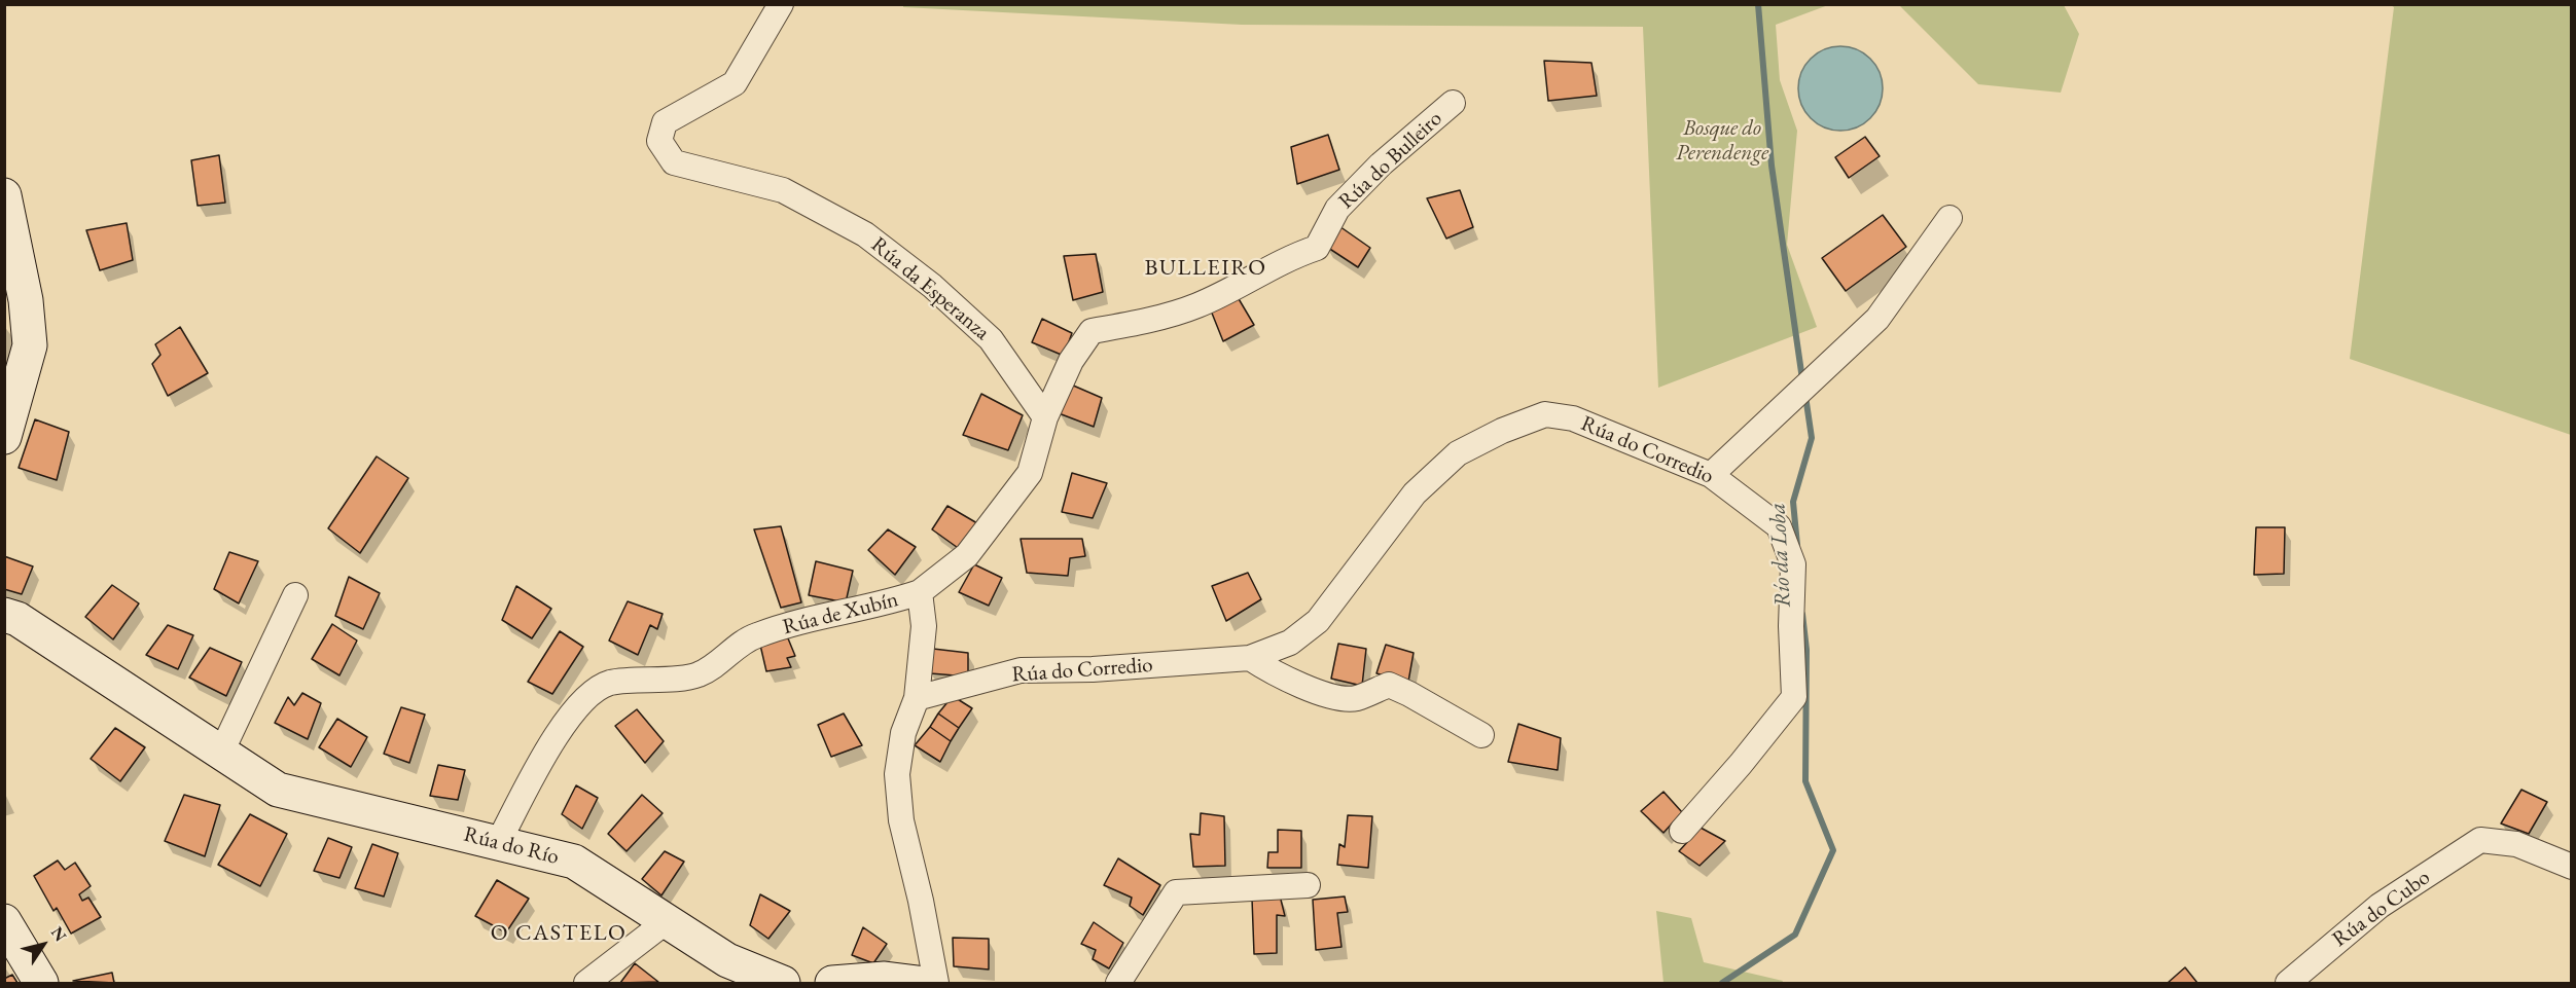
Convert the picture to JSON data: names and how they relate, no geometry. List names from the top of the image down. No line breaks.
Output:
{"streets":{"street":["Rúa do Bulleiro","Rúa da Esperanza","Rúa do Corredio","Rúa de Xubín","Rúa do Río","Rúa do Cubo"]},"crossings":[["Rúa do Bulleiro","Rúa da Esperanza"],["Rúa do Bulleiro","Rúa de Xubín"],["Rúa do Corredio","Rúa de Xubín"],["Rúa de Xubín","Rúa do Río"]],"districts":["BULLEIRO","O CASTELO"],"water":["Río da Loba"],"parks":["Bosque do Perendenge"],"north":"top right"}
